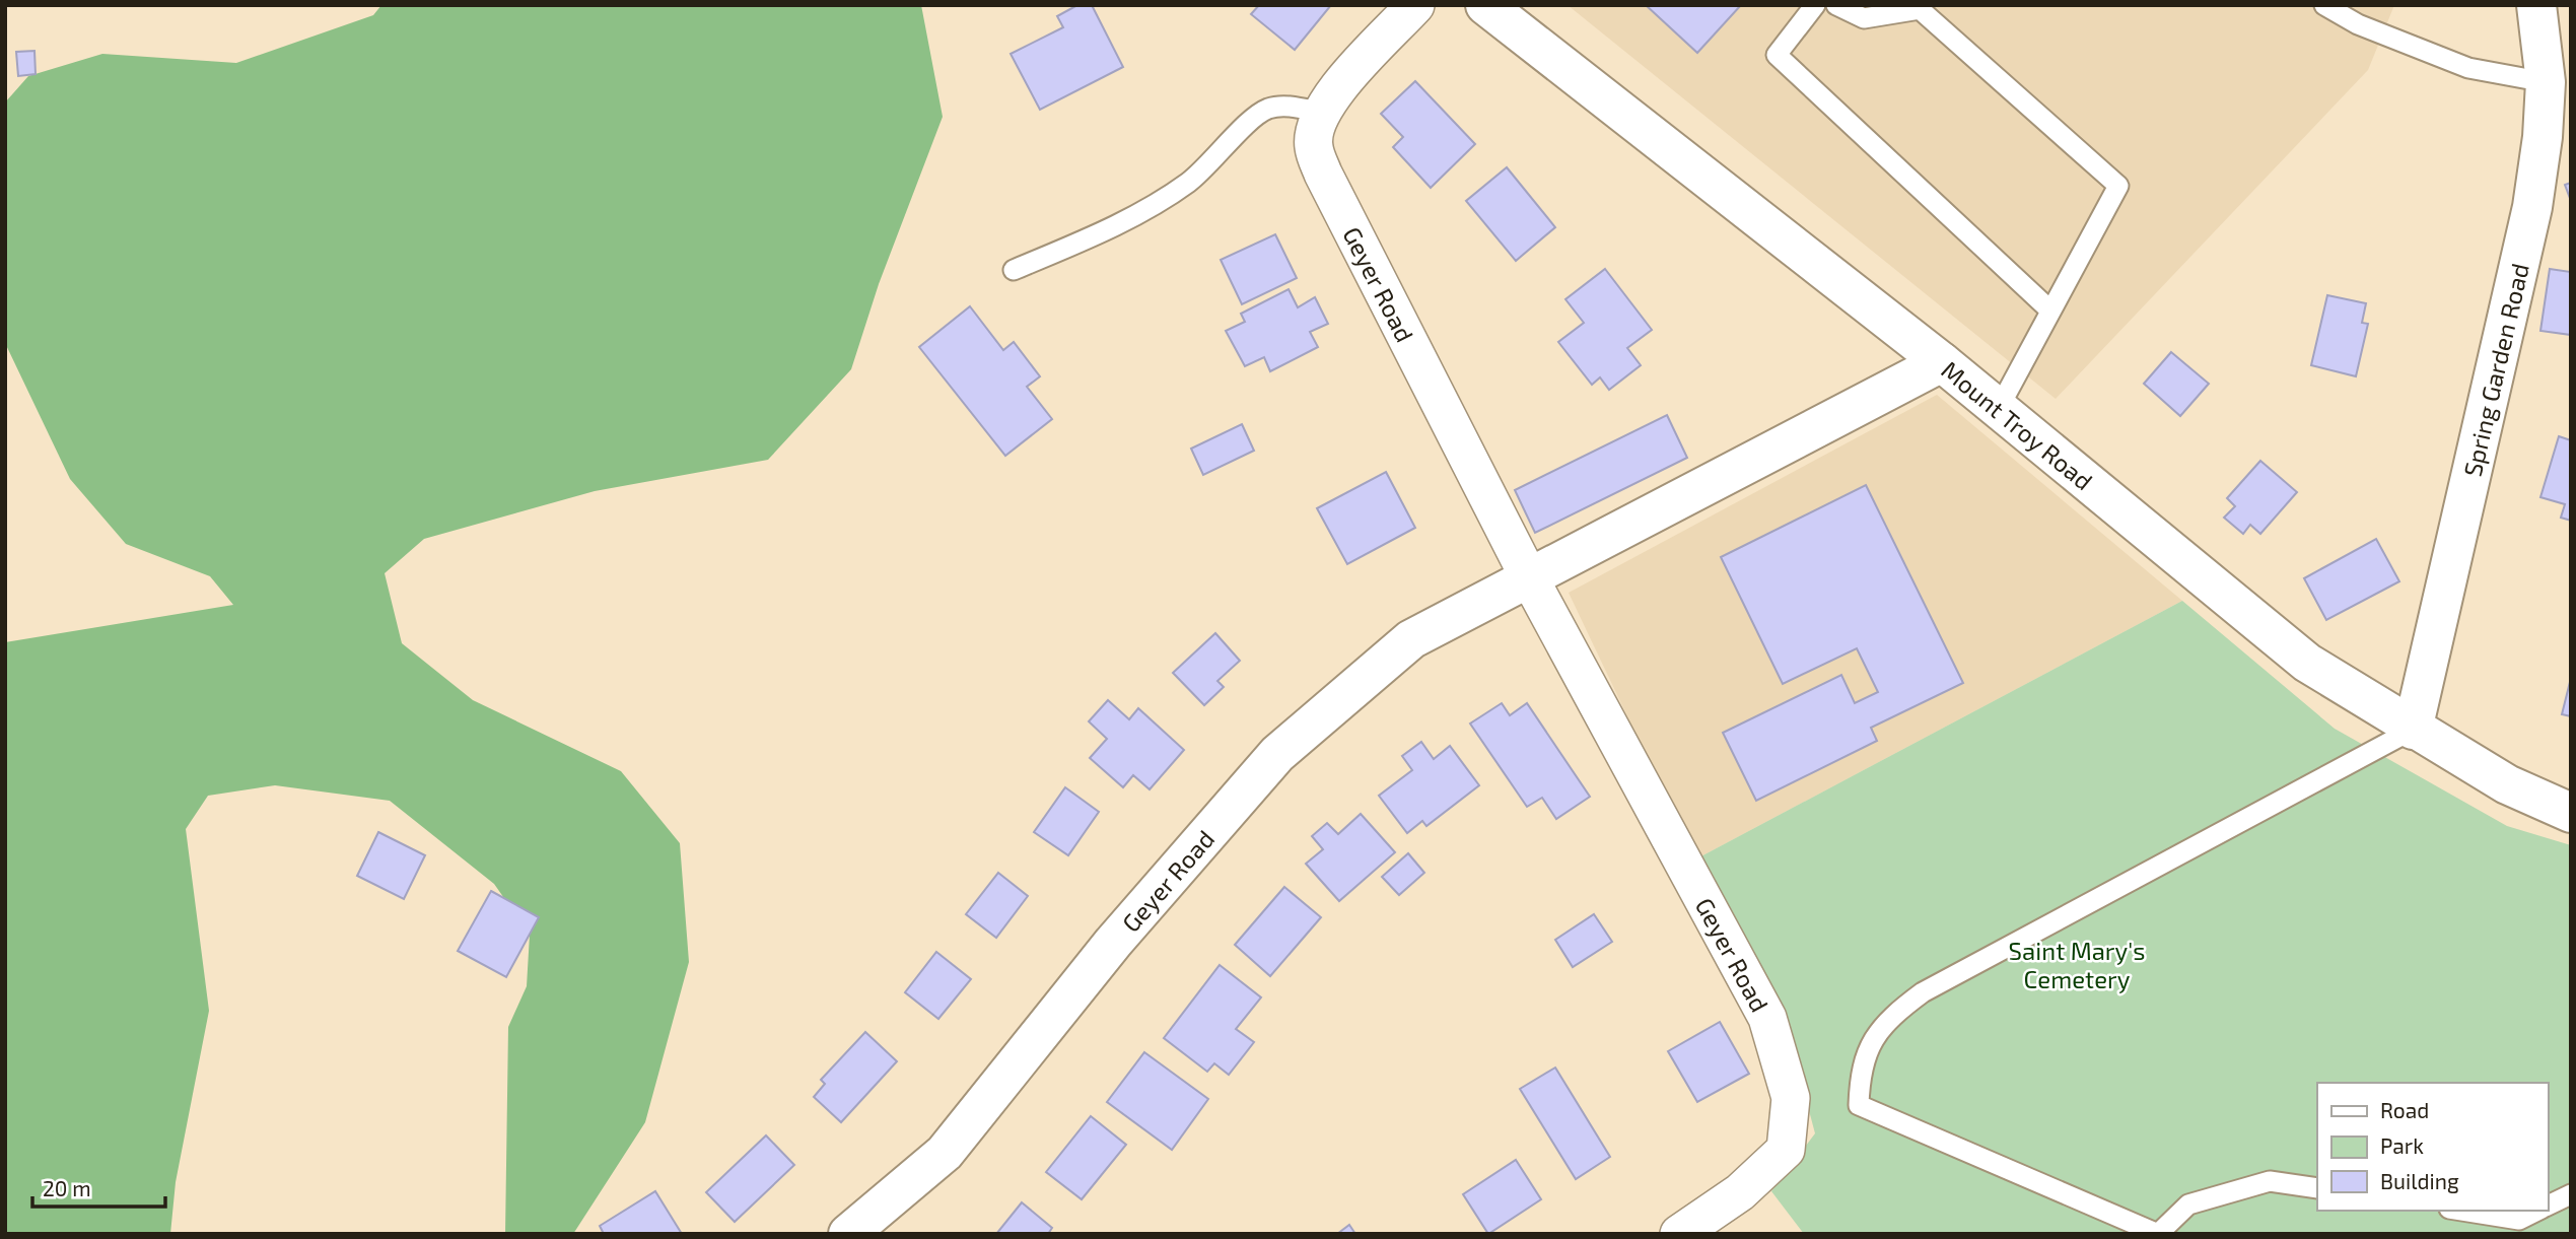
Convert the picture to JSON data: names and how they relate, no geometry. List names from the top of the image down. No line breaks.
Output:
{"streets":{"street":["Geyer Road","Spring Garden Road","Mount Troy Road"]},"crossings":[["Geyer Road","Mount Troy Road"],["Spring Garden Road","Mount Troy Road"]],"parks":["Saint Mary's Cemetery"],"legend":["Road","Park","Building"],"scale_bar":"20 m"}
